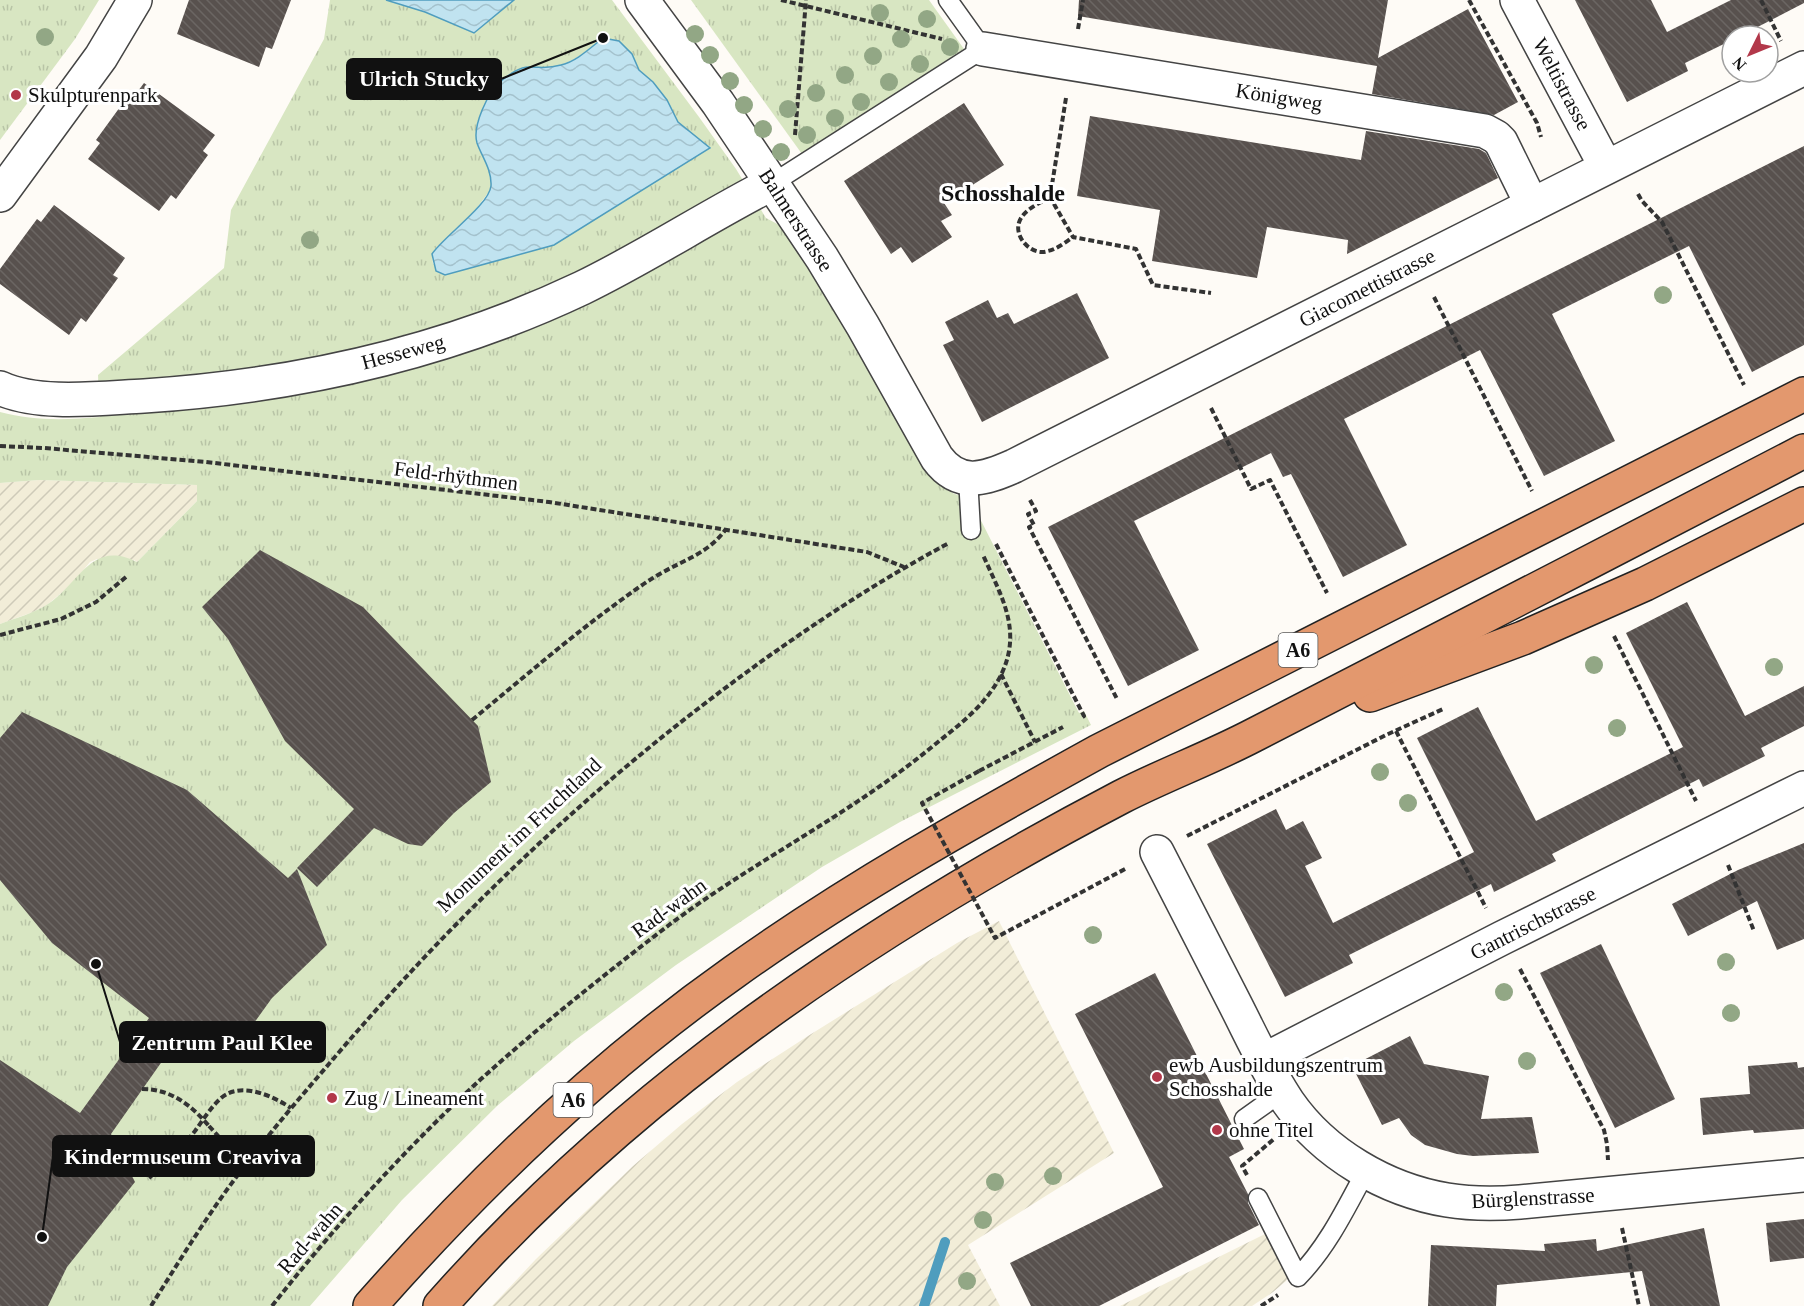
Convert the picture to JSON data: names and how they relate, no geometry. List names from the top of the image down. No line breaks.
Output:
{"streets":{"highway":["A6"],"street":["Weltistrasse","Königweg","Balmerstrasse","Giacomettistrasse","Hesseweg","Gantrischstrasse","Bürglenstrasse"],"path":["Feld-rhÿthmen","Monument im Fruchtland","Rad-wahn"]},"crossings":[["Weltistrasse","Giacomettistrasse"],["Königweg","Giacomettistrasse"],["Balmerstrasse","Giacomettistrasse"],["Balmerstrasse","Hesseweg"],["Feld-rhÿthmen","Monument im Fruchtland"],["Monument im Fruchtland","Rad-wahn"],["Gantrischstrasse","Bürglenstrasse"]],"districts":["Schosshalde"],"places":["Ulrich Stucky","Skulpturenpark","Zentrum Paul Klee","ewb Ausbildungszentrum Schosshalde","Zug / Lineament","ohne Titel","Kindermuseum Creaviva"],"north":"bottom left"}
